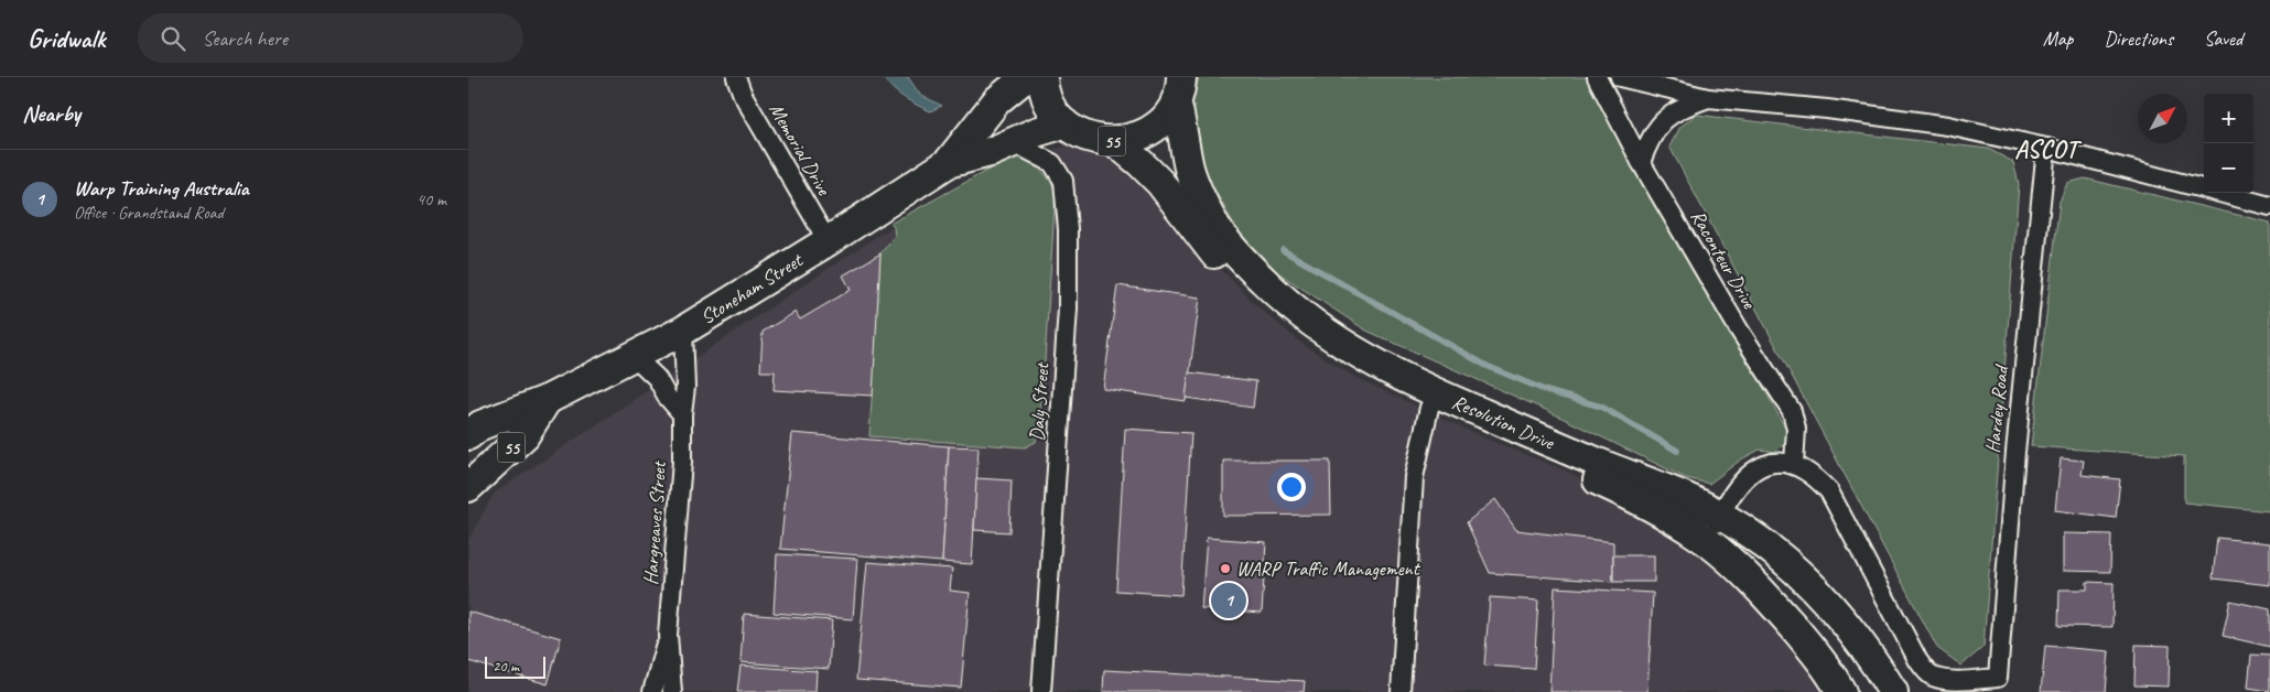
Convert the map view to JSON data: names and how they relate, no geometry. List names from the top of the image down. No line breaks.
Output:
{"streets":{"main road":["55","Stoneham Street","Resolution Drive"],"street":["Memorial Drive","Raconteur Drive","Daly Street","Hardey Road","Hargreaves Street"]},"crossings":[["55","Stoneham Street"],["55","Resolution Drive"],["Memorial Drive","Stoneham Street"],["Raconteur Drive","Hardey Road"],["Stoneham Street","Daly Street"],["Stoneham Street","Hargreaves Street"]],"districts":["ASCOT"],"places":["WARP Traffic Management"],"scale_bar":"20 m","north":"top right","page":{"header":"Gridwalk","search":"Search here","nav":["Map","Directions","Saved"],"heading":"Nearby","map_buttons":["+","−"],"list":[{"mark":"1","name":"Warp Training Australia","note":"Office · Grandstand Road","value":"40 m"}],"pins":"1","scale":"20 m"}}
